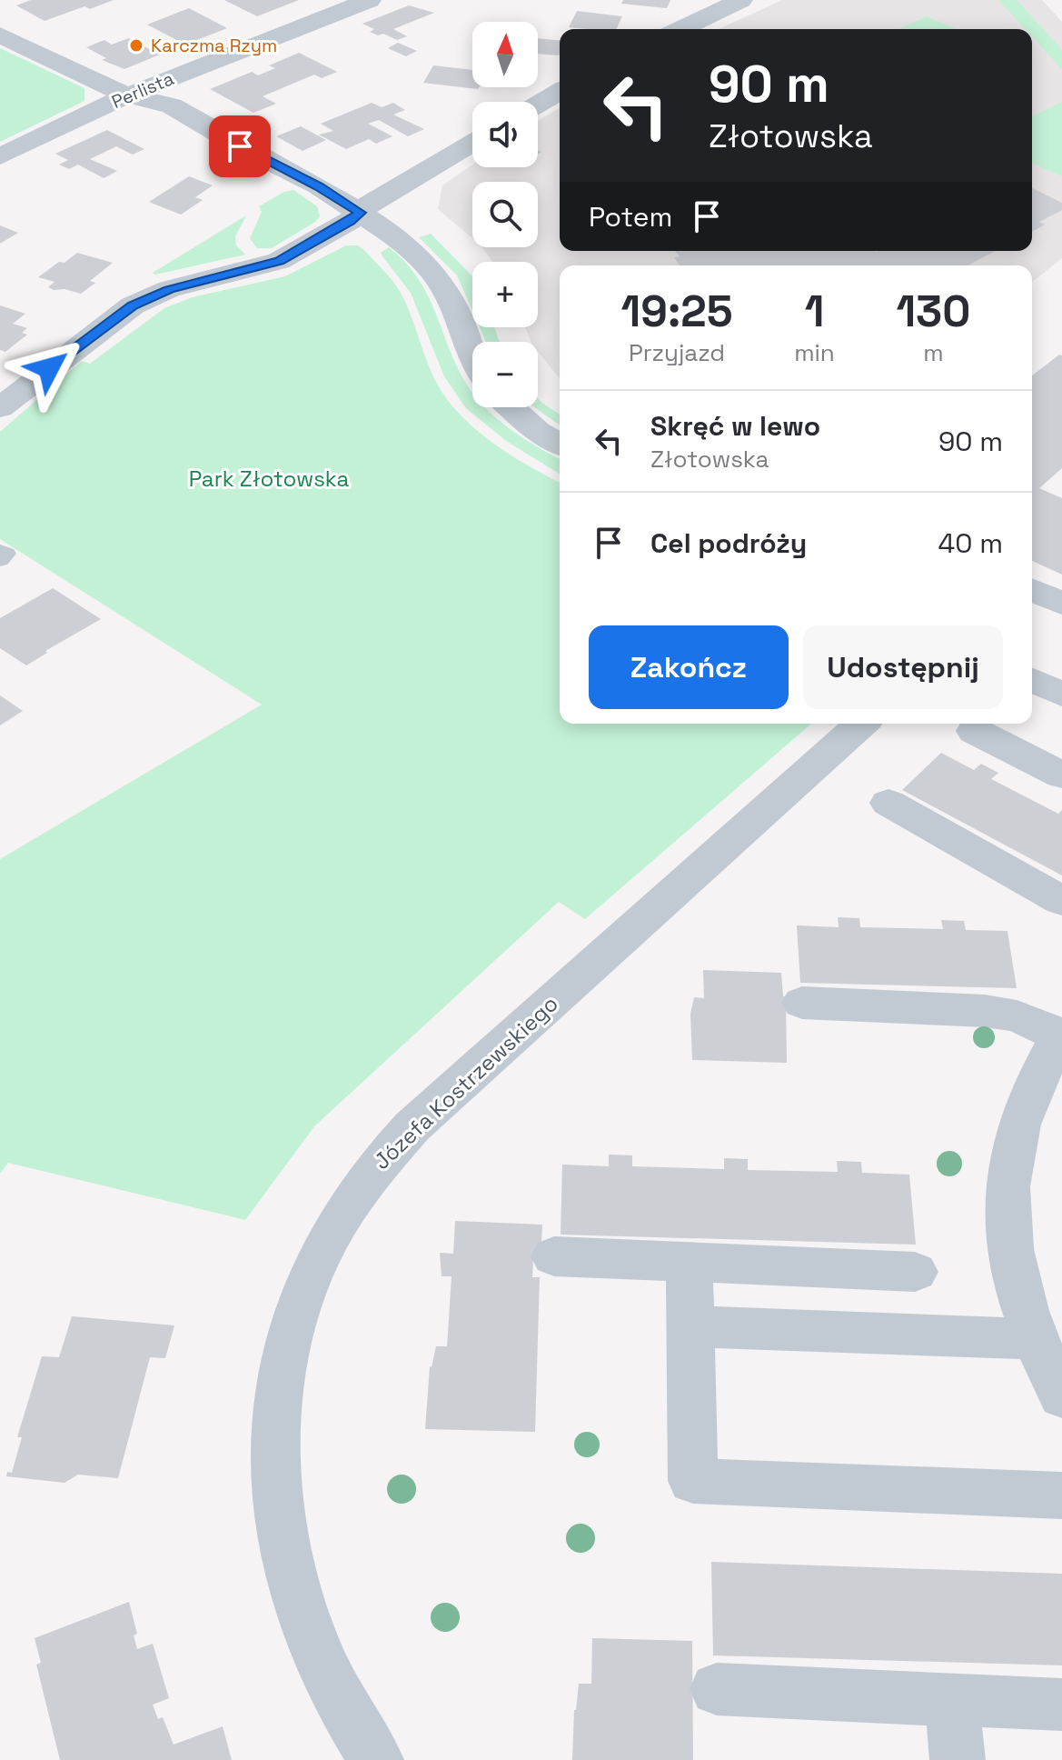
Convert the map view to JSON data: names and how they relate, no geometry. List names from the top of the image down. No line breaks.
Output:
{"streets":{"street":["Perlista","Józefa Kostrzewskiego"]},"parks":["Park Złotowska"],"places":["Karczma Rzym"],"north":"top","page":{"map_buttons":["+","−"],"turn":["90 m","Złotowska"],"then":"Potem","eta":["19:25","Przyjazd","1","min","130","m"],"list":[{"name":"Skręć w lewo","note":"Złotowska","value":"90 m"},{"name":"Cel podróży","value":"40 m"}],"buttons":["Zakończ","Udostępnij"]}}
